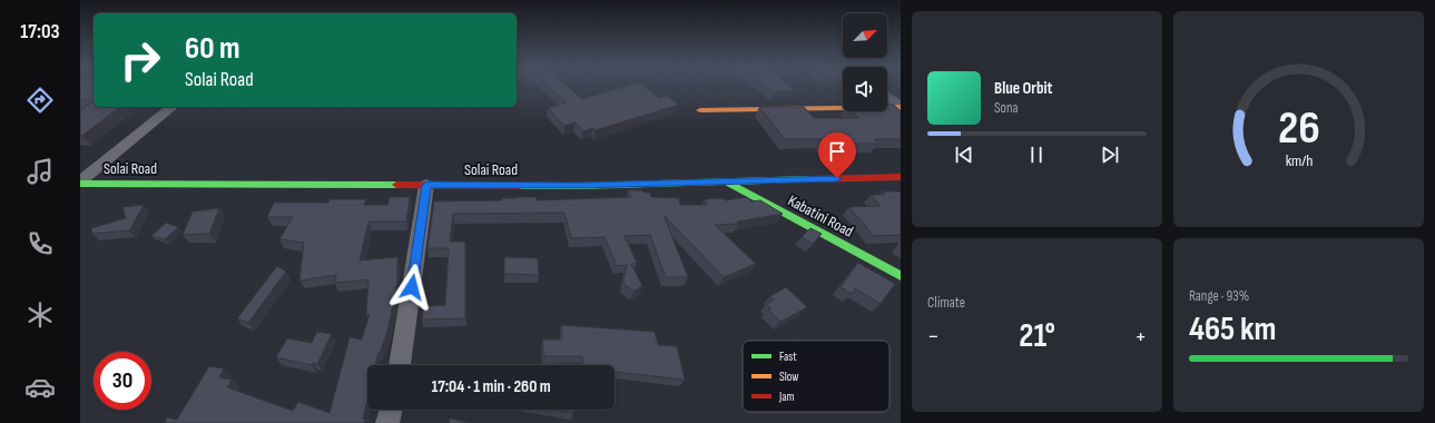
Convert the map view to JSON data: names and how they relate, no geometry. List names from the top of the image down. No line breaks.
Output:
{"streets":{"main road":["Solai Road","Kabatini Road"]},"crossings":[["Solai Road","Kabatini Road"]],"legend":["Fast","Slow","Jam"],"north":"top right","page":{"tabs":"17:03","turn":["60 m","Solai Road"],"song":["Blue Orbit","Sona"],"tile":["Climate",["Range · 93%","465 km"]],"heat":["−","21°","+"],"limit":"30","trip":"17:04 · 1 min · 260 m","gauge":["26","km/h"]}}
